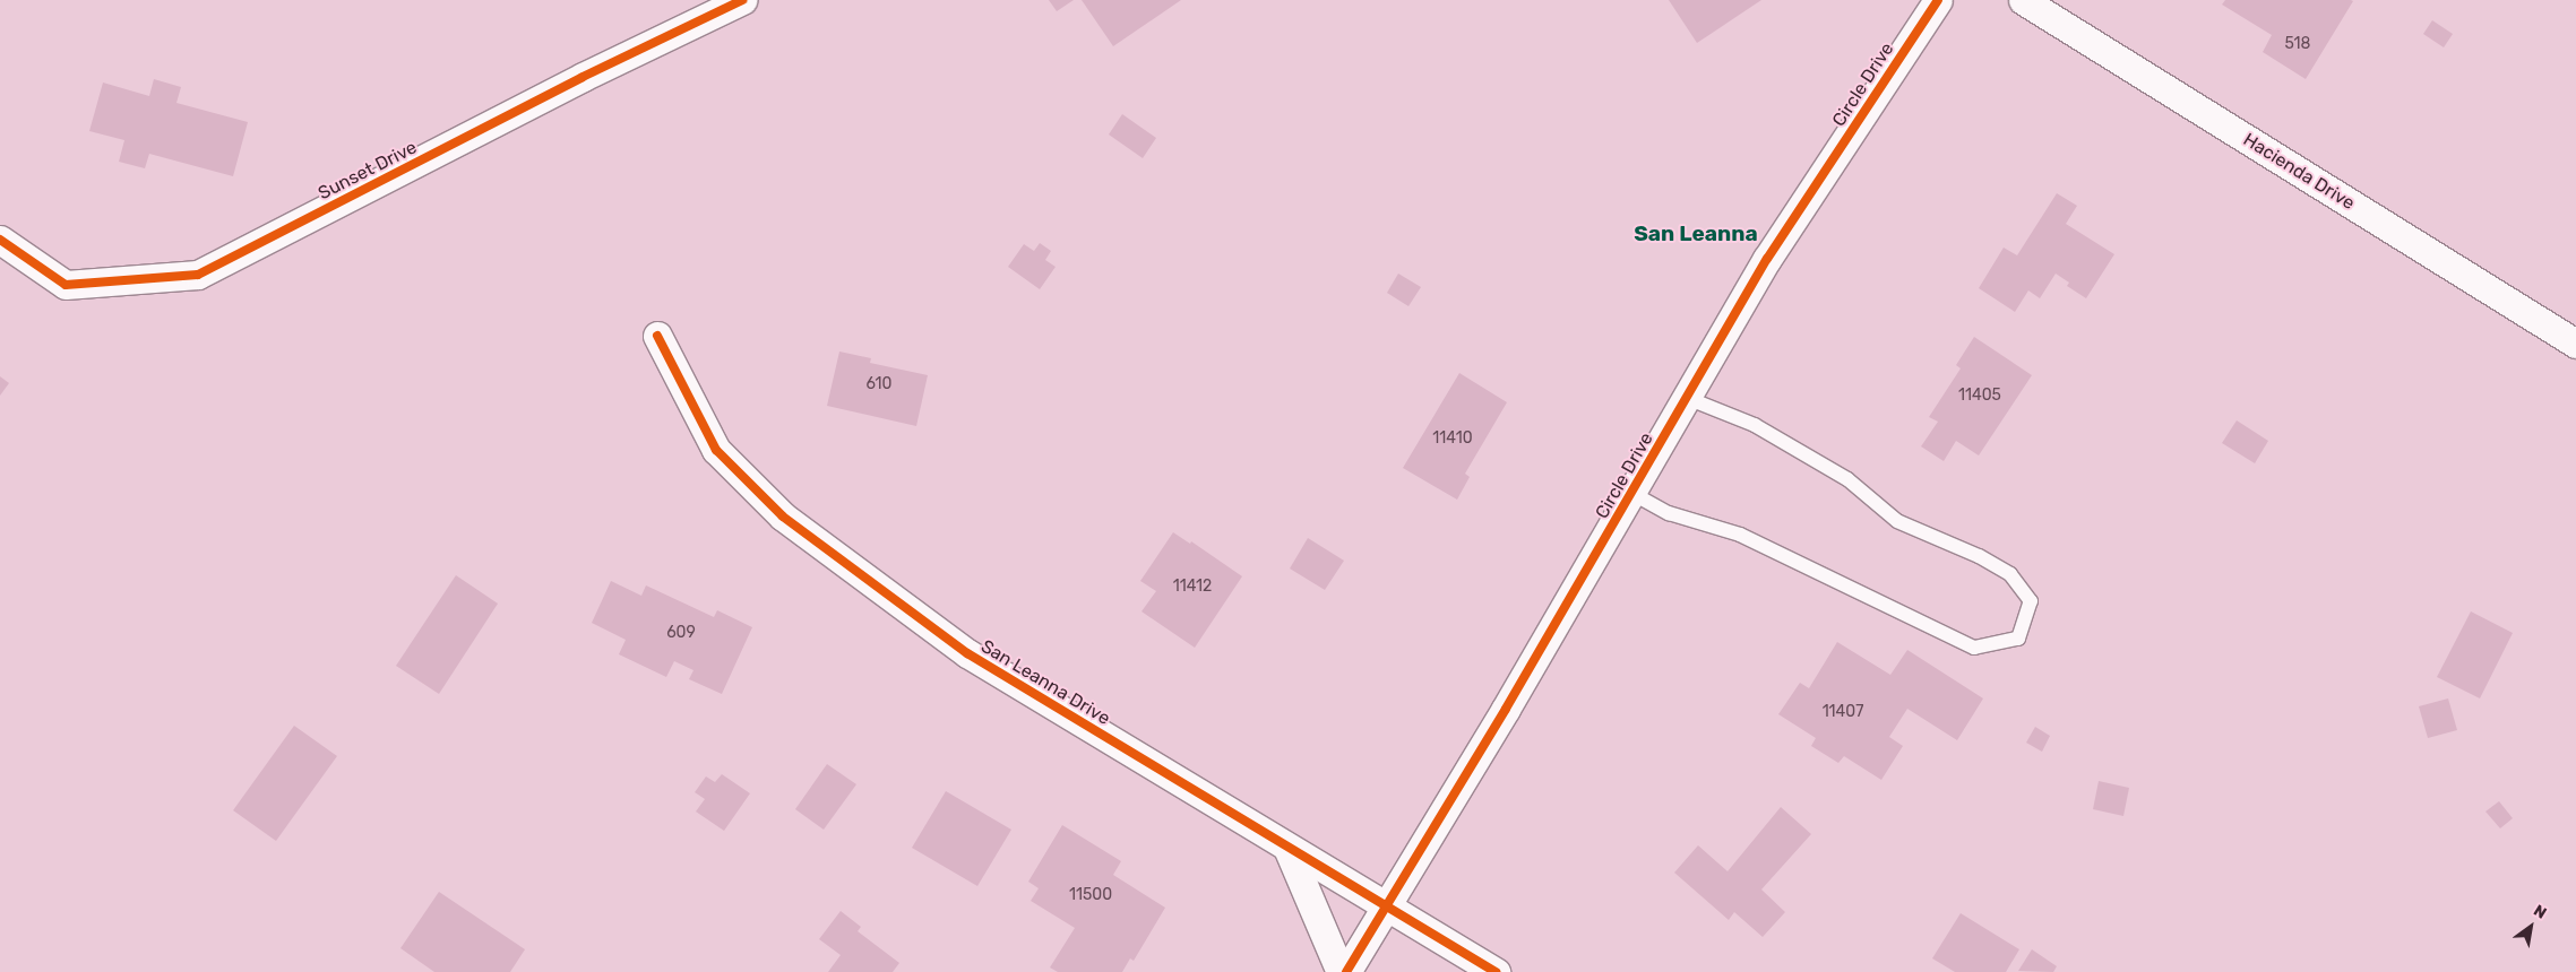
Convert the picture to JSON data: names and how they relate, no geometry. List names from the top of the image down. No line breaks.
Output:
{"streets":{"street":["Circle Drive","Sunset Drive","Hacienda Drive","San Leanna Drive"]},"crossings":[["Circle Drive","San Leanna Drive"]],"districts":["San Leanna"],"house_numbers":["518","610","11405","11410","11412","609","11407","11500"],"north":"top right"}
